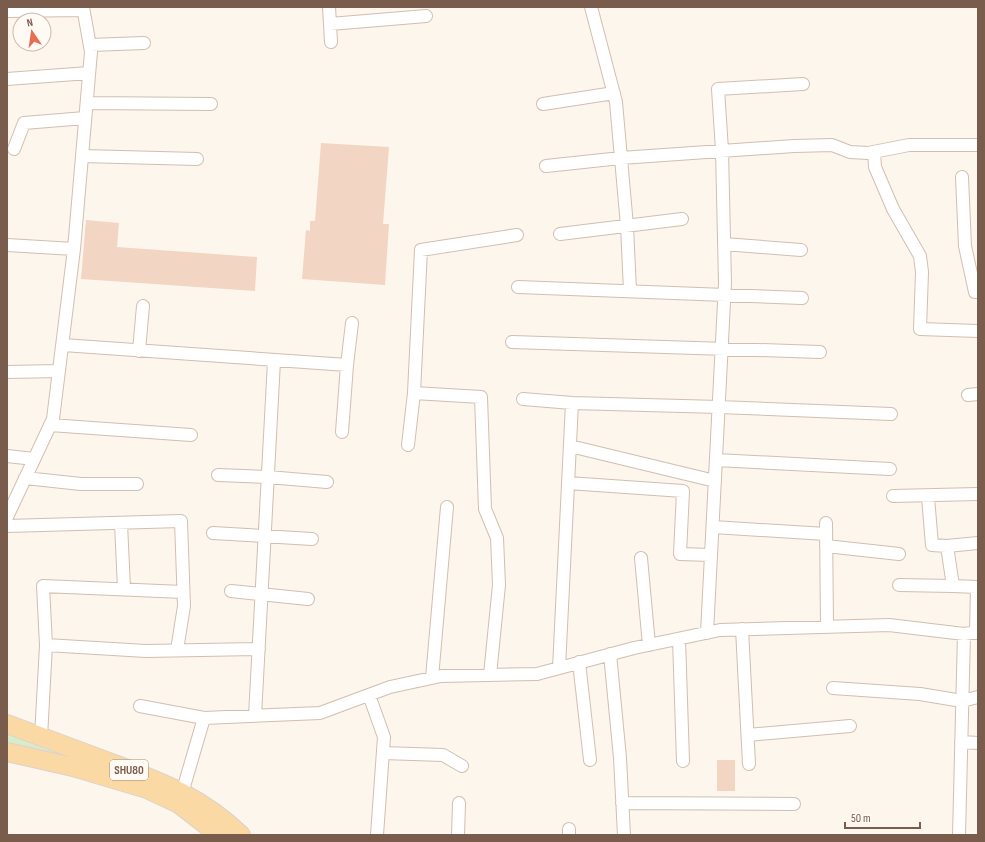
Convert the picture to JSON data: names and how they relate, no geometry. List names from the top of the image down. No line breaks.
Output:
{"streets":{"main road":["SHU80"]},"scale_bar":"50 m","north":"top"}
